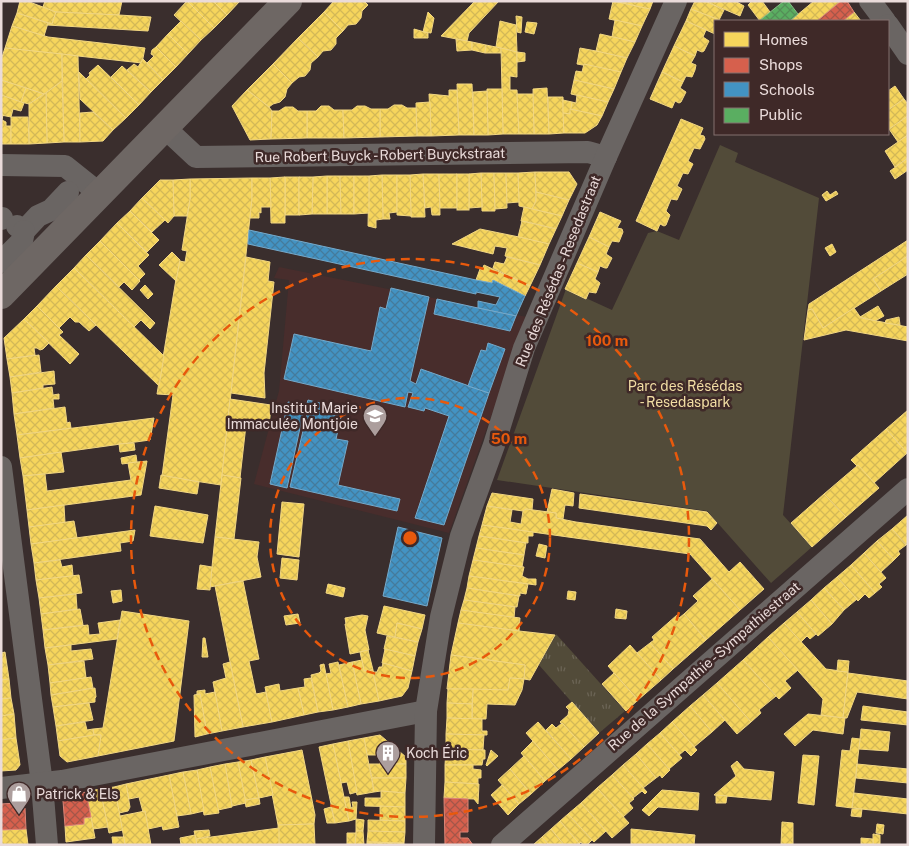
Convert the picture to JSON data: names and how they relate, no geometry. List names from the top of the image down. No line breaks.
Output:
{"streets":{"street":["Rue Robert Buyck - Robert Buyckstraat","Rue des Résédas - Resedastraat","Rue de la Sympathie - Sympathiestraat"]},"crossings":[["Rue Robert Buyck - Robert Buyckstraat","Rue des Résédas - Resedastraat"]],"parks":["Parc des Résédas - Resedaspark"],"places":{"school or university":["Institut Marie Immaculée Montjoie"],"building":["Koch Éric"],"shop":["Patrick & Els"]},"legend":["Homes","Shops","Schools","Public"],"rings":["100 m","50 m"]}
